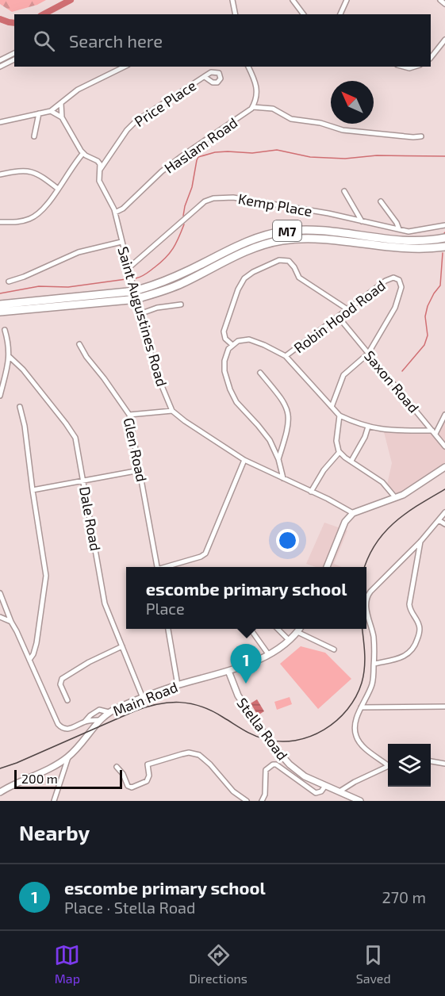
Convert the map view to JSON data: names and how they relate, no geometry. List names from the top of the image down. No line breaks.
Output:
{"streets":{"highway":["M7"],"main road":["Main Road","Stella Road"],"street":["Price Place","Haslam Road","Kemp Place","Saint Augustines Road","Robin Hood Road","Saxon Road","Glen Road","Dale Road"]},"crossings":[["Price Place","Saint Augustines Road"],["Haslam Road","Saint Augustines Road"],["Kemp Place","Saint Augustines Road"],["Robin Hood Road","Saxon Road"],["Dale Road","Main Road"],["Main Road","Stella Road"]],"scale_bar":"200 m","north":"top left","page":{"search":"Search here","popup":["escombe primary school","Place"],"pins":"1","scale":"200 m","heading":"Nearby","list":[{"mark":"1","name":"escombe primary school","note":"Place · Stella Road","value":"270 m"}],"nav":["Map","Directions","Saved"]}}
